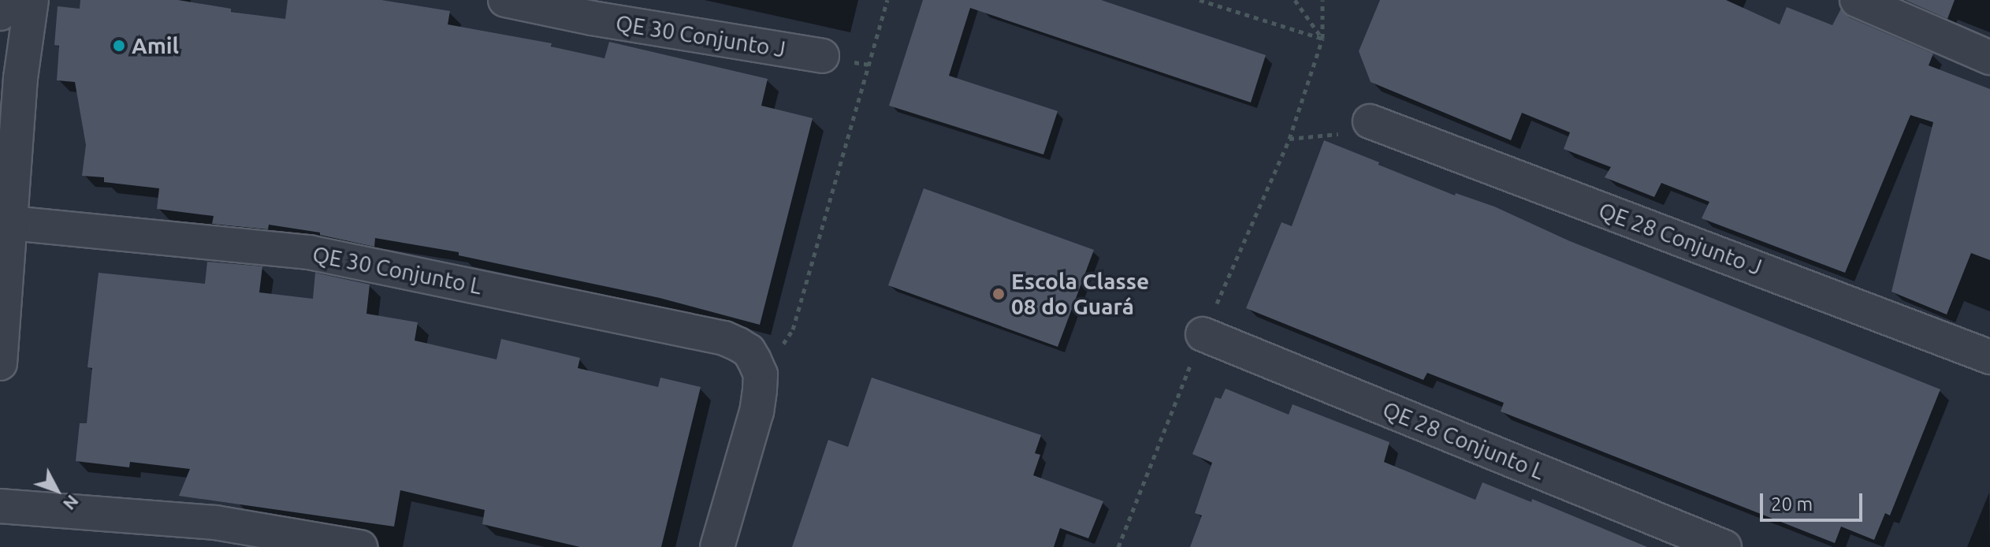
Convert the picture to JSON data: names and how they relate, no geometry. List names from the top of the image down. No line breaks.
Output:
{"streets":{"street":["QE 30 Conjunto J","QE 28 Conjunto J","QE 30 Conjunto L","QE 28 Conjunto L"]},"places":["Amil","Escola Classe 08 do Guará"],"scale_bar":"20 m","north":"bottom right"}
